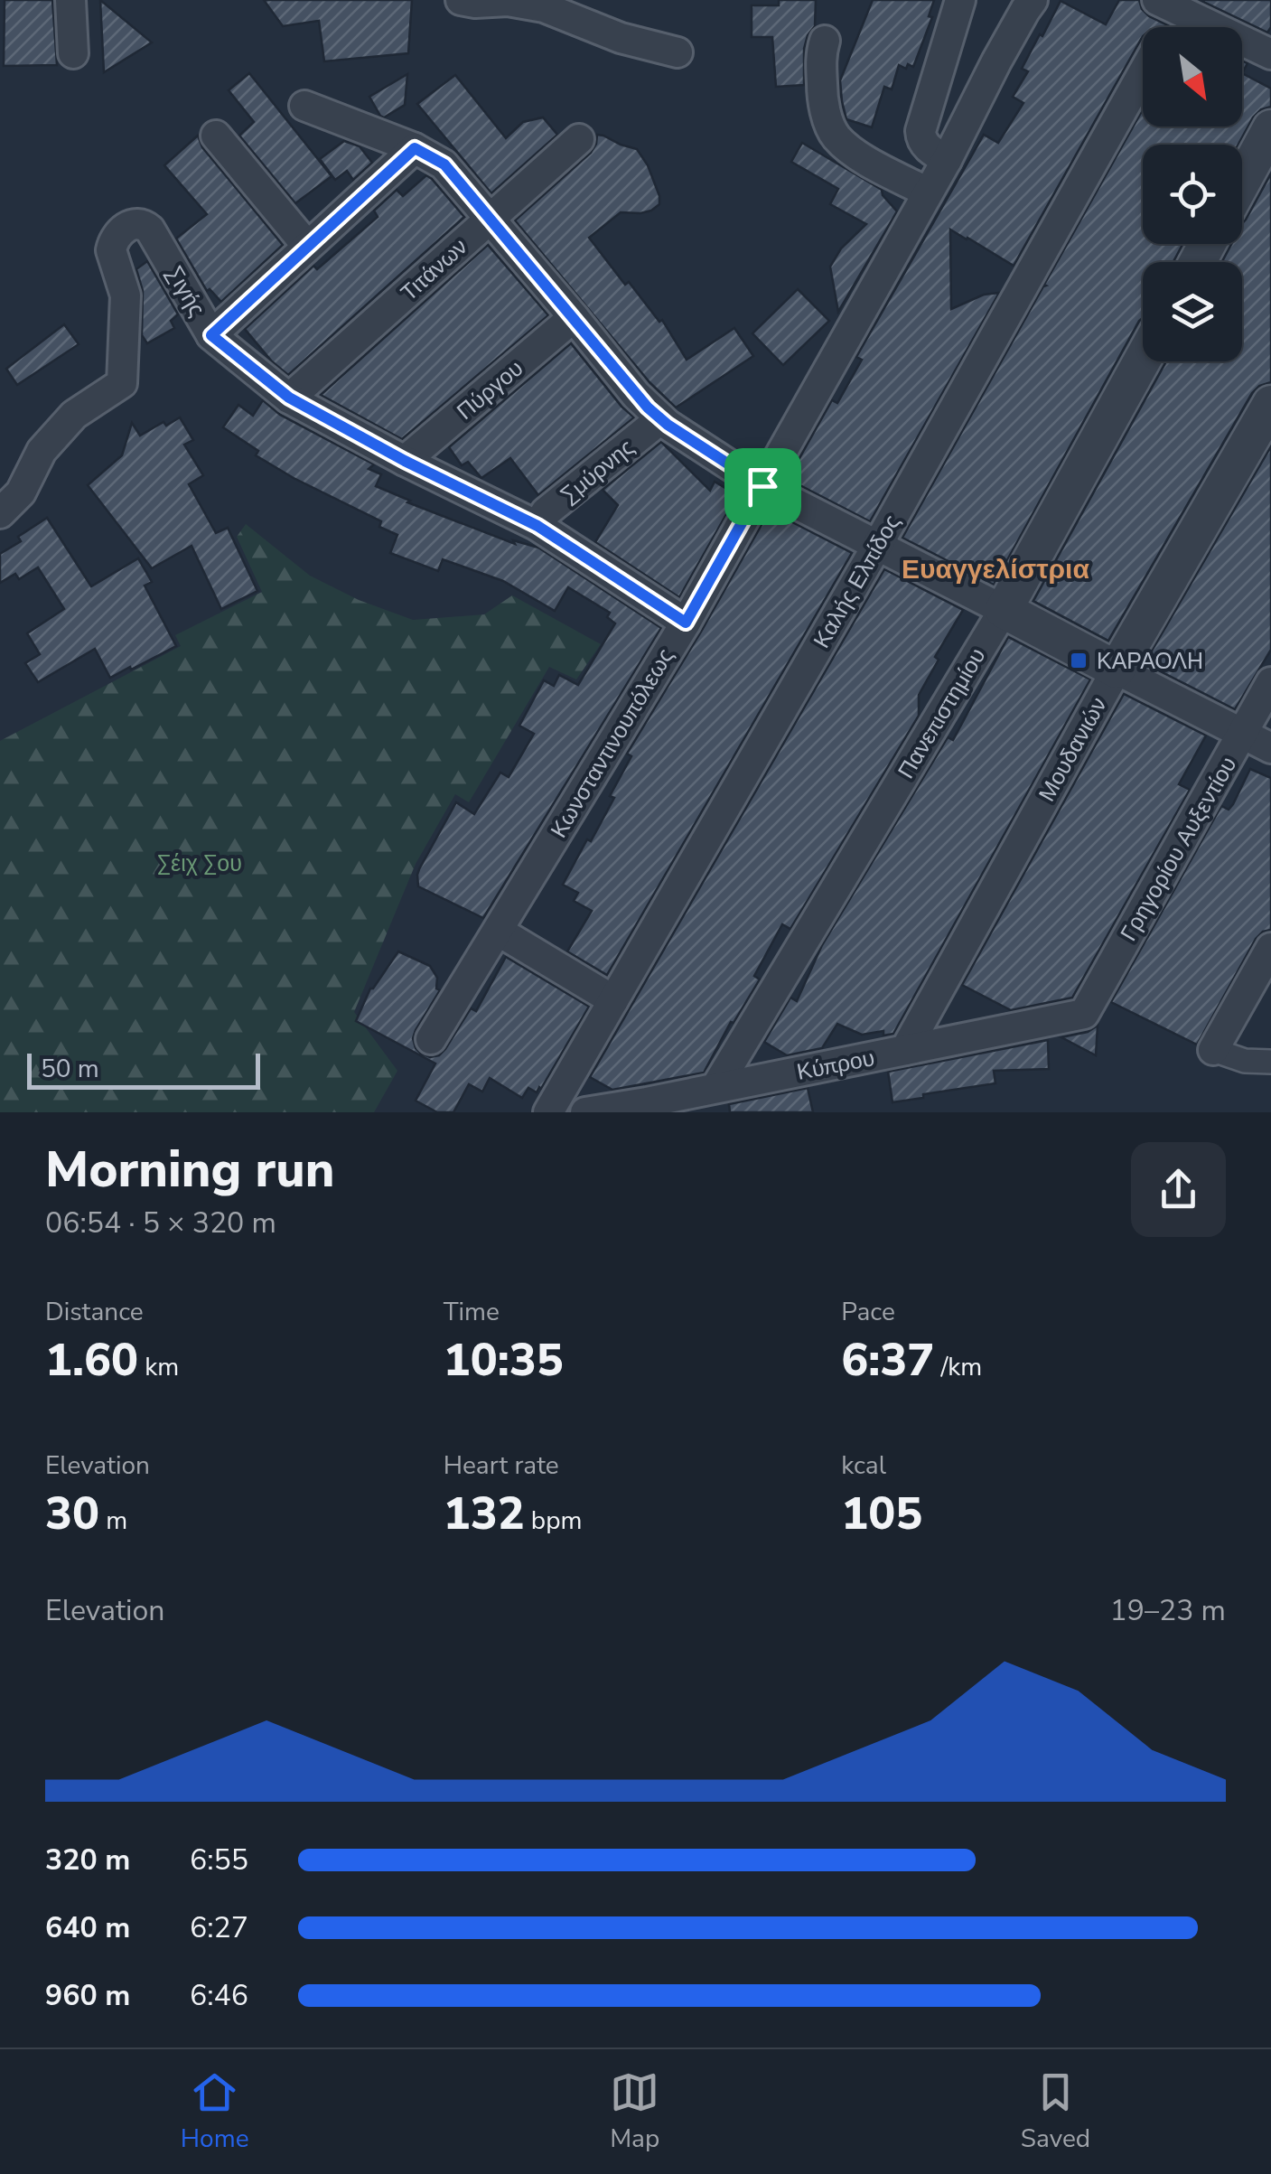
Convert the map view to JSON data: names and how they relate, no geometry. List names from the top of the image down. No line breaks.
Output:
{"streets":{"street":["Τιτάνων","Σιγής","Πύργου","Σμύρνης","Καλής Ελπίδος","Πανεπιστημίου","Κωνσταντινουπόλεως","Μουδανιών","Γρηγορίου Αυξεντίου","Κύπρου"]},"crossings":[["Τιτάνων","Σιγής"],["Σιγής","Πύργου"],["Σιγής","Σμύρνης"],["Σιγής","Κωνσταντινουπόλεως"],["Πανεπιστημίου","Κύπρου"],["Μουδανιών","Κύπρου"],["Γρηγορίου Αυξεντίου","Κύπρου"]],"districts":["Ευαγγελίστρια"],"parks":["Σέιχ Σου"],"places":{"transit":["ΚΑΡΑΟΛΗ"]},"scale_bar":"50 m","north":"bottom right","page":{"scale":"50 m","heading":["Morning run","06:54 · 5 × 320 m"],"stats":[["Distance","1.60 km"],["Time","10:35"],["Pace","6:37 /km"],["Elevation","30 m"],["Heart rate","132 bpm"],["kcal","105"]],"chart":["Elevation","19–23 m"],"list":[{"name":"320 m","note":"6:55"},{"name":"640 m","note":"6:27"},{"name":"960 m","note":"6:46"}],"tabs":["Home","Map","Saved"]}}
